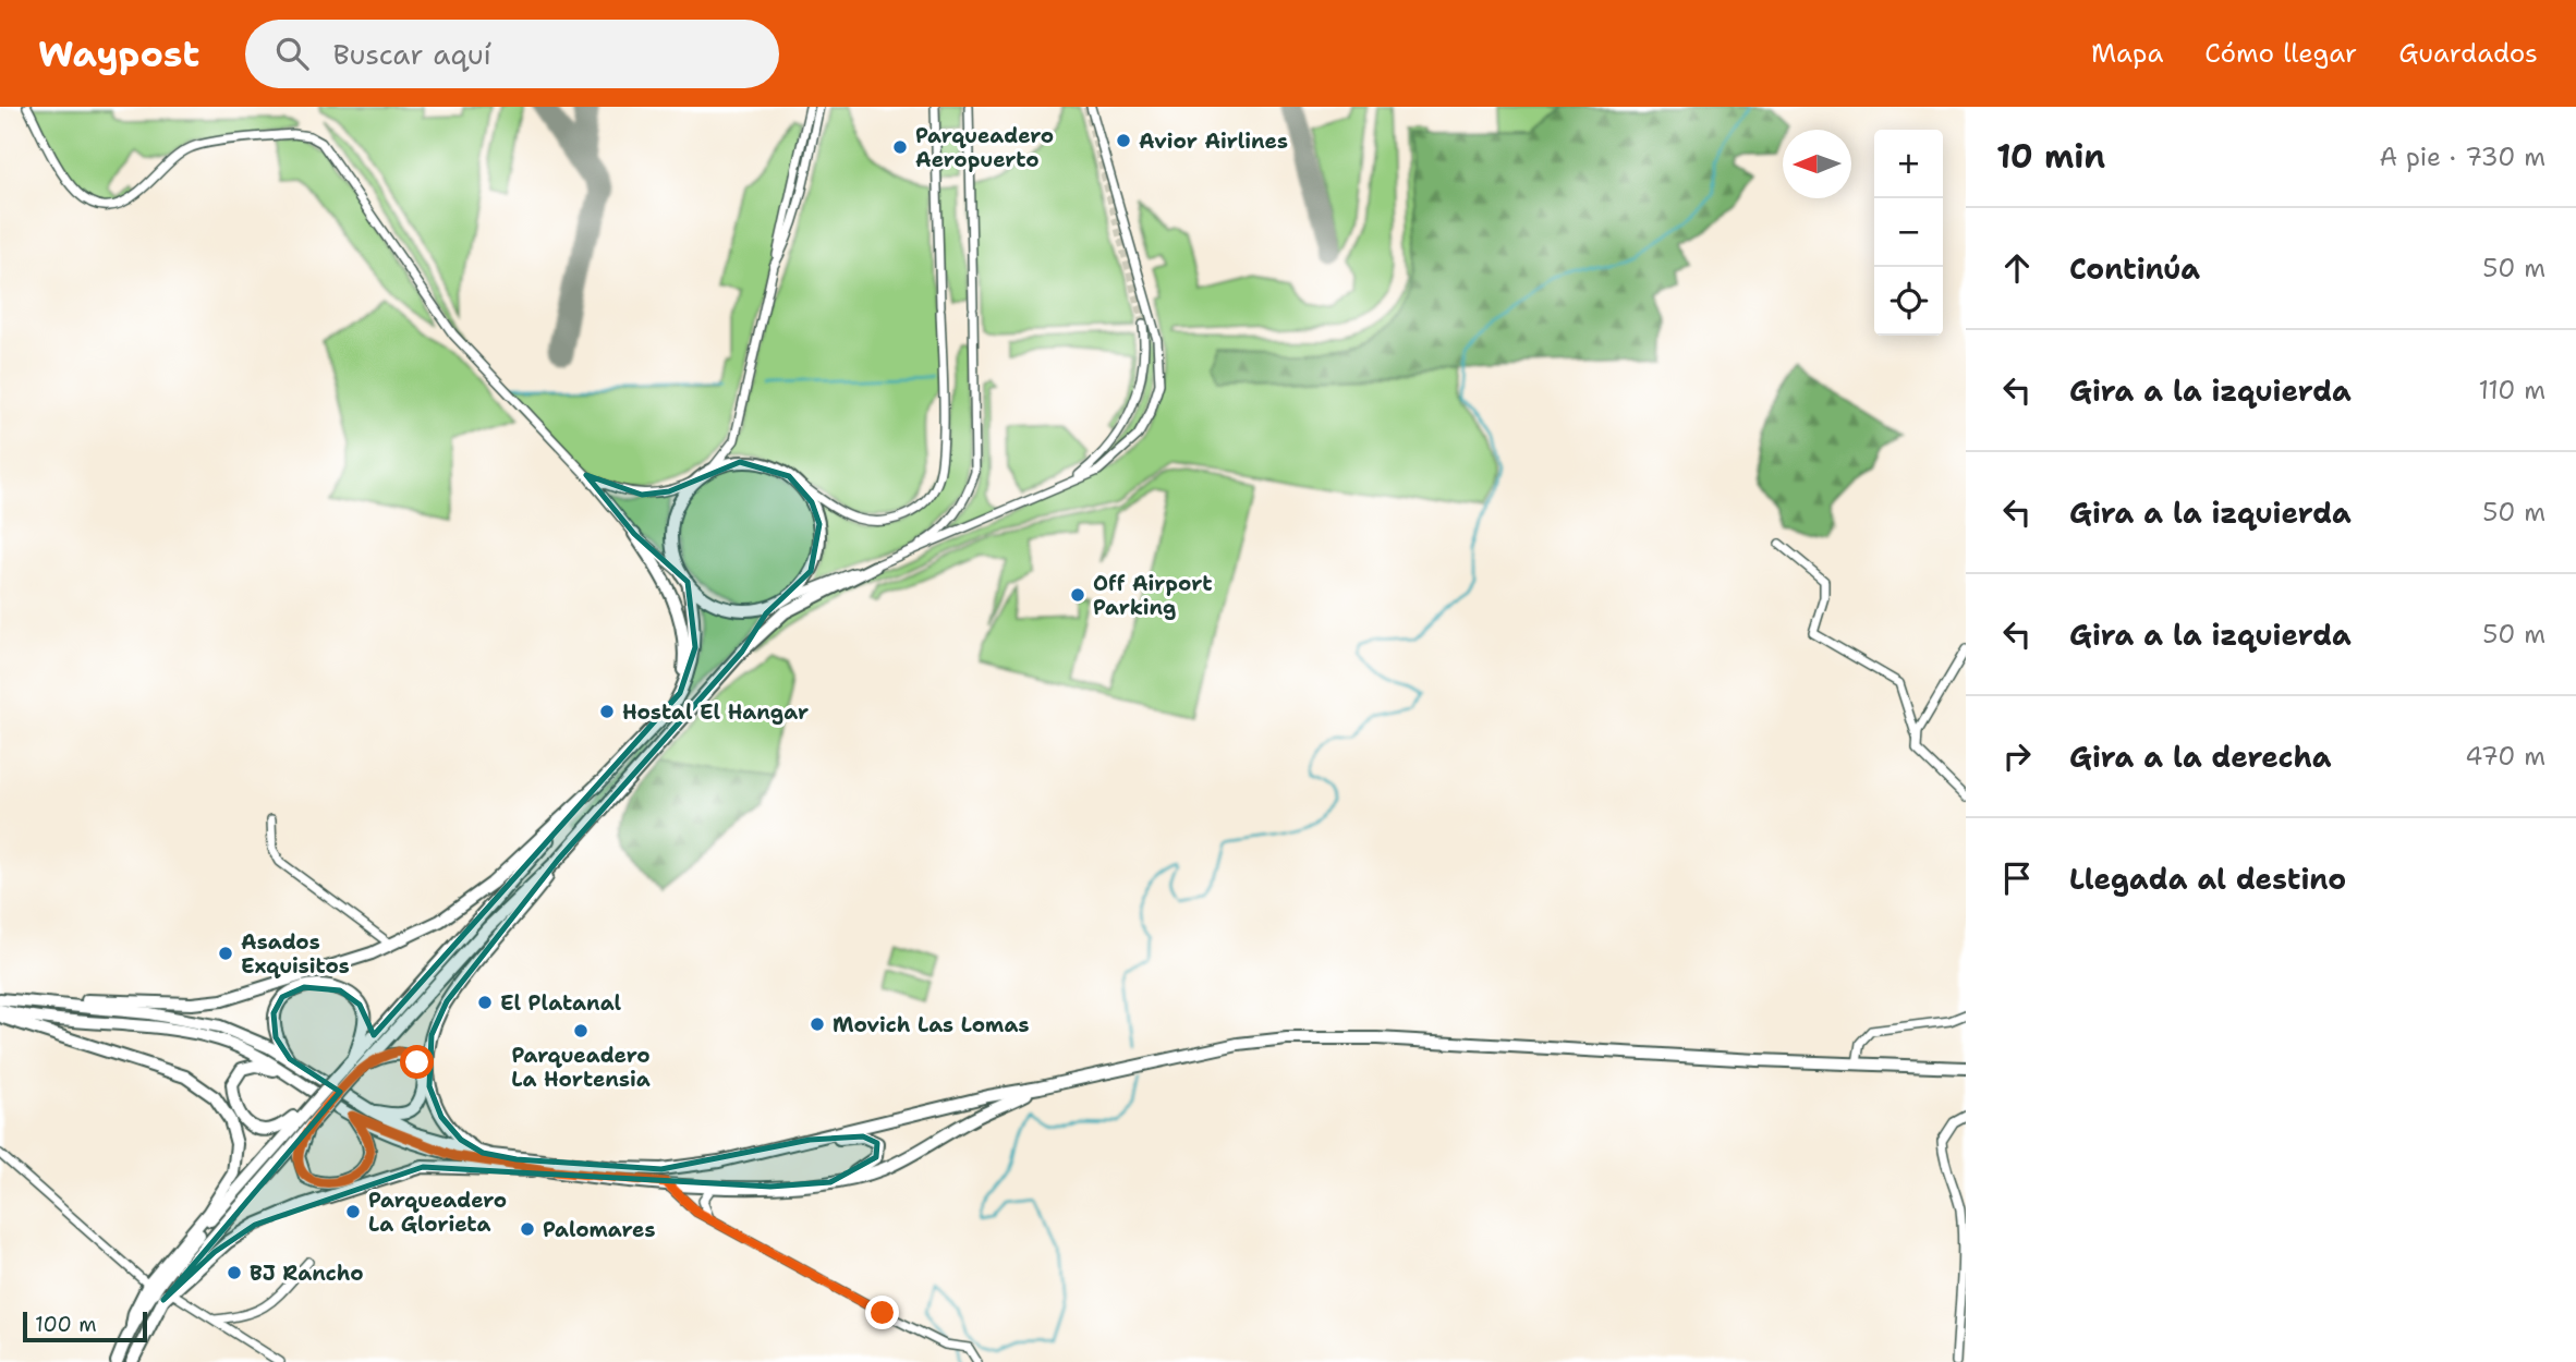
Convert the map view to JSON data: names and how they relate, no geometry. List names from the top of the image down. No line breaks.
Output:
{"places":["Avior Airlines","Parqueadero Aeropuerto","Off Airport Parking","Hostal El Hangar","Asados Exquisitos","El Platanal","Movich Las Lomas","Parqueadero La Hortensia","Parqueadero La Glorieta","Palomares","BJ Rancho"],"scale_bar":"100 m","north":"left","page":{"header":"Waypost","search":"Buscar aquí","nav":["Mapa","Cómo llegar","Guardados"],"heading":["10 min","A pie · 730 m"],"map_buttons":["+","−"],"list":[["Continúa","50 m"],["Gira a la izquierda","110 m"],["Gira a la izquierda","50 m"],["Gira a la izquierda","50 m"],["Gira a la derecha","470 m"],"Llegada al destino"],"scale":"100 m"}}
